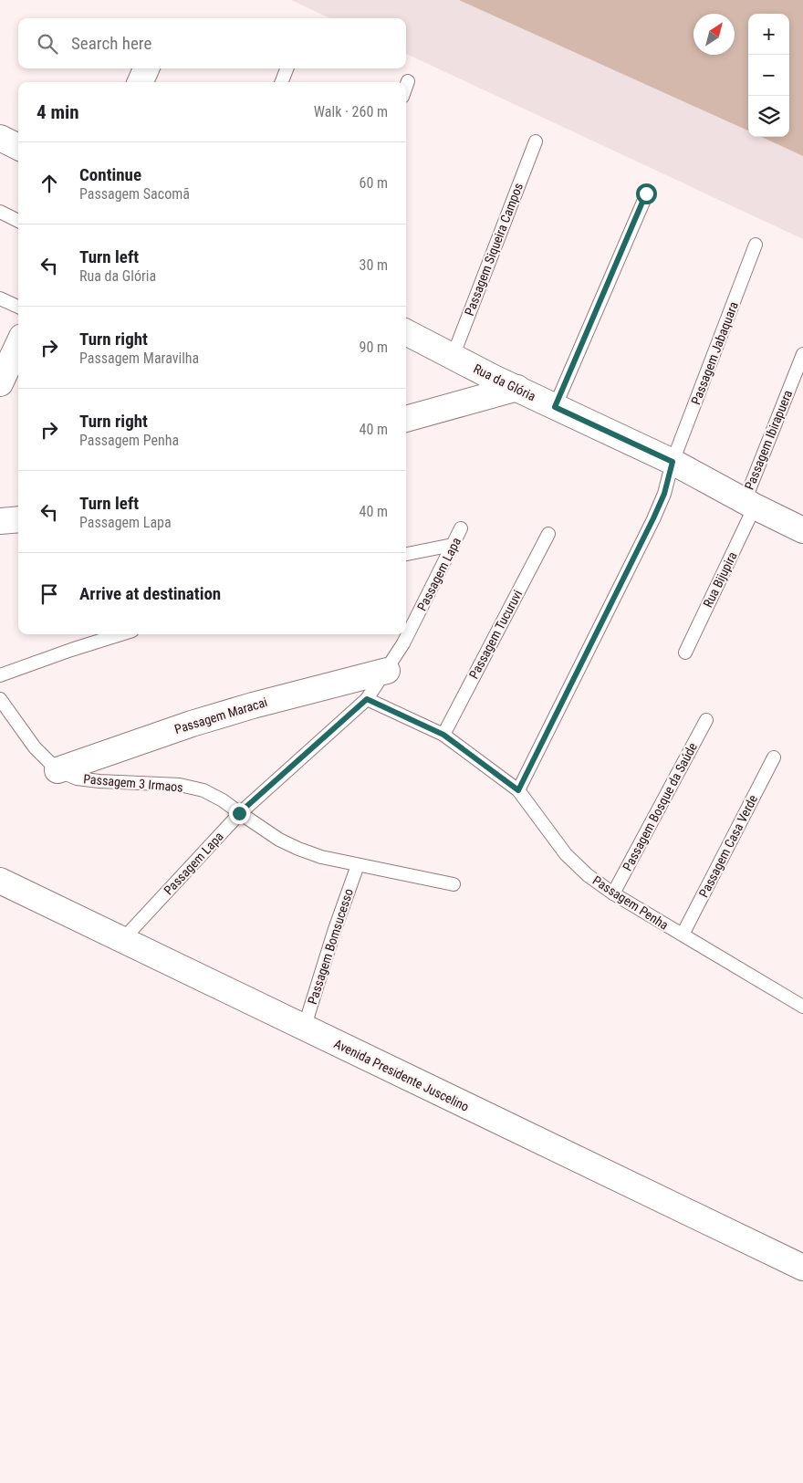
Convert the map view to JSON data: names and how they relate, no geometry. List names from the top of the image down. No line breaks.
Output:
{"streets":{"street":["Rua da Glória","Passagem Maracai","Avenida Presidente Juscelino"],"lane":["Passagem Siqueira Campos","Passagem Jabaquara","Passagem Ibirapuera","Passagem Lapa","Rua Bijupira","Passagem Tucuruvi","Passagem 3 Irmaos","Passagem Bosque da Saúde","Passagem Casa Verde","Passagem Penha","Passagem Bomsucesso"]},"crossings":[["Passagem Siqueira Campos","Rua da Glória"],["Passagem Jabaquara","Rua da Glória"],["Passagem Jabaquara","Passagem Penha"],["Rua da Glória","Passagem Ibirapuera"],["Rua da Glória","Rua Bijupira"],["Passagem Ibirapuera","Rua Bijupira"],["Passagem Lapa","Passagem Maracai"],["Passagem Lapa","Passagem 3 Irmaos"],["Passagem Lapa","Passagem Penha"],["Passagem Lapa","Avenida Presidente Juscelino"],["Passagem Tucuruvi","Passagem Penha"],["Passagem Maracai","Passagem 3 Irmaos"],["Passagem 3 Irmaos","Passagem Bomsucesso"],["Passagem Bosque da Saúde","Passagem Penha"],["Passagem Casa Verde","Passagem Penha"],["Passagem Bomsucesso","Avenida Presidente Juscelino"]],"north":"top right","page":{"map_buttons":["+","−"],"search":"Search here","heading":["4 min","Walk · 260 m"],"list":[["Continue","Passagem Sacomã","60 m"],["Turn left","Rua da Glória","30 m"],["Turn right","Passagem Maravilha","90 m"],["Turn right","Passagem Penha","40 m"],["Turn left","Passagem Lapa","40 m"],"Arrive at destination"]}}
